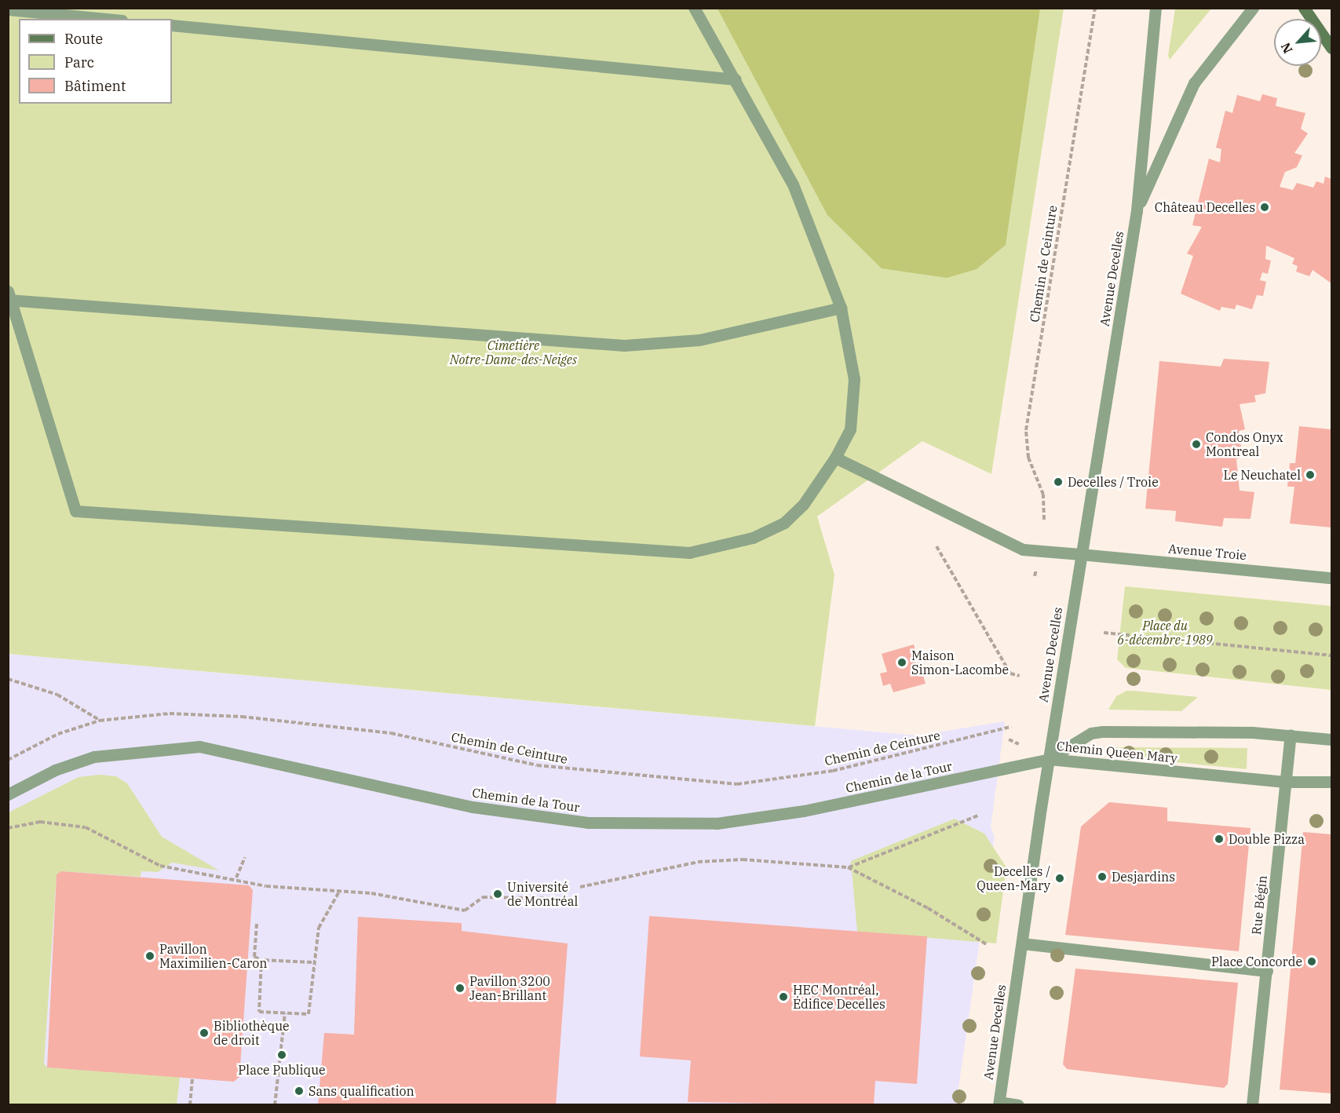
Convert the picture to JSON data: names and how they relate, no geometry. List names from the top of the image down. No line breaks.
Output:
{"streets":{"street":["Avenue Decelles","Avenue Troie","Chemin Queen Mary","Chemin de la Tour","Rue Bégin"],"path":["Chemin de Ceinture"]},"crossings":[["Avenue Decelles","Avenue Troie"],["Avenue Decelles","Chemin Queen Mary"],["Avenue Decelles","Chemin de la Tour"],["Chemin Queen Mary","Chemin de la Tour"],["Chemin Queen Mary","Rue Bégin"]],"parks":["Cimetière Notre-Dame-des-Neiges","Place du 6-décembre-1989"],"places":["Château Decelles","Condos Onyx Montreal","Le Neuchatel","Decelles / Troie","Maison Simon-Lacombe","Double Pizza","Desjardins","Decelles / Queen-Mary","Université de Montréal","Pavillon Maximilien-Caron","Place Concorde","Pavillon 3200 Jean-Brillant","HEC Montréal, Édifice Decelles","Bibliothèque de droit","Place Publique","Sans qualification"],"legend":["Route","Parc","Bâtiment"],"north":"bottom left"}
